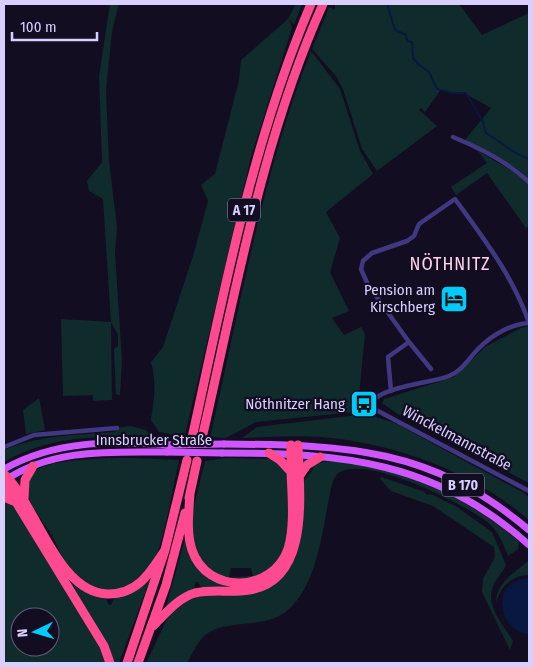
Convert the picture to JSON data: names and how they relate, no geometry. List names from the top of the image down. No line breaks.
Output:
{"streets":{"highway":["A 17"],"main road":["Innsbrucker Straße","B 170"],"street":["Winckelmannstraße"]},"crossings":[["Innsbrucker Straße","B 170"]],"districts":["NÖTHNITZ"],"places":{"hotel":["Pension am Kirschberg"],"bus stop":["Nöthnitzer Hang"]},"scale_bar":"100 m","north":"left"}
